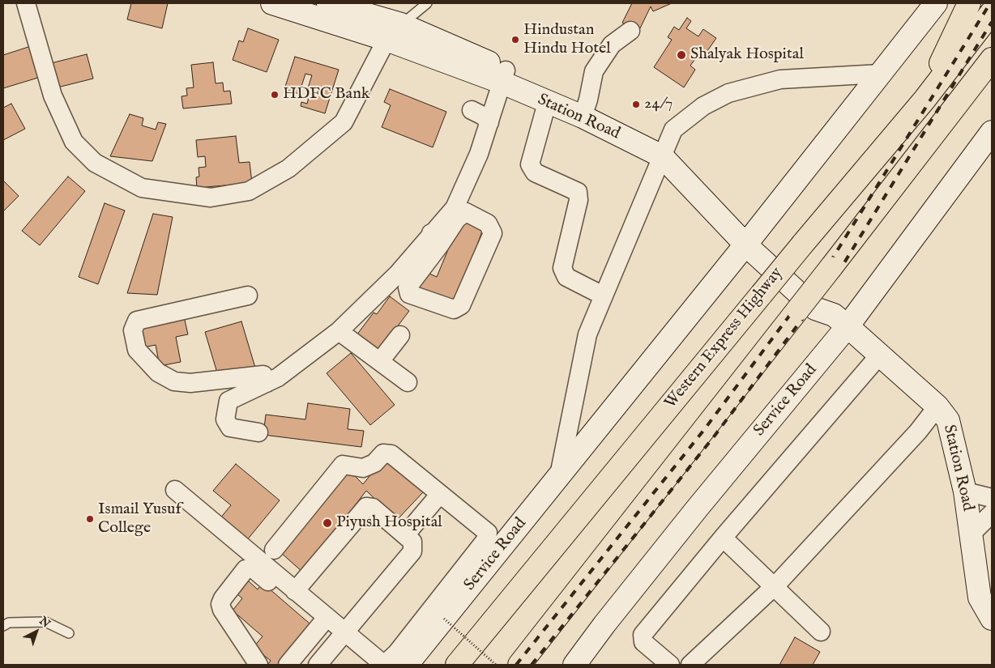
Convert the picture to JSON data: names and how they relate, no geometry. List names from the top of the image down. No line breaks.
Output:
{"streets":{"highway":["Western Express Highway"],"street":["Station Road","Service Road"]},"crossings":[["Station Road","Service Road"]],"places":["Hindustan Hindu Hotel","Shalyak Hospital","HDFC Bank","24/7","Ismail Yusuf College","Piyush Hospital"],"north":"top right"}
